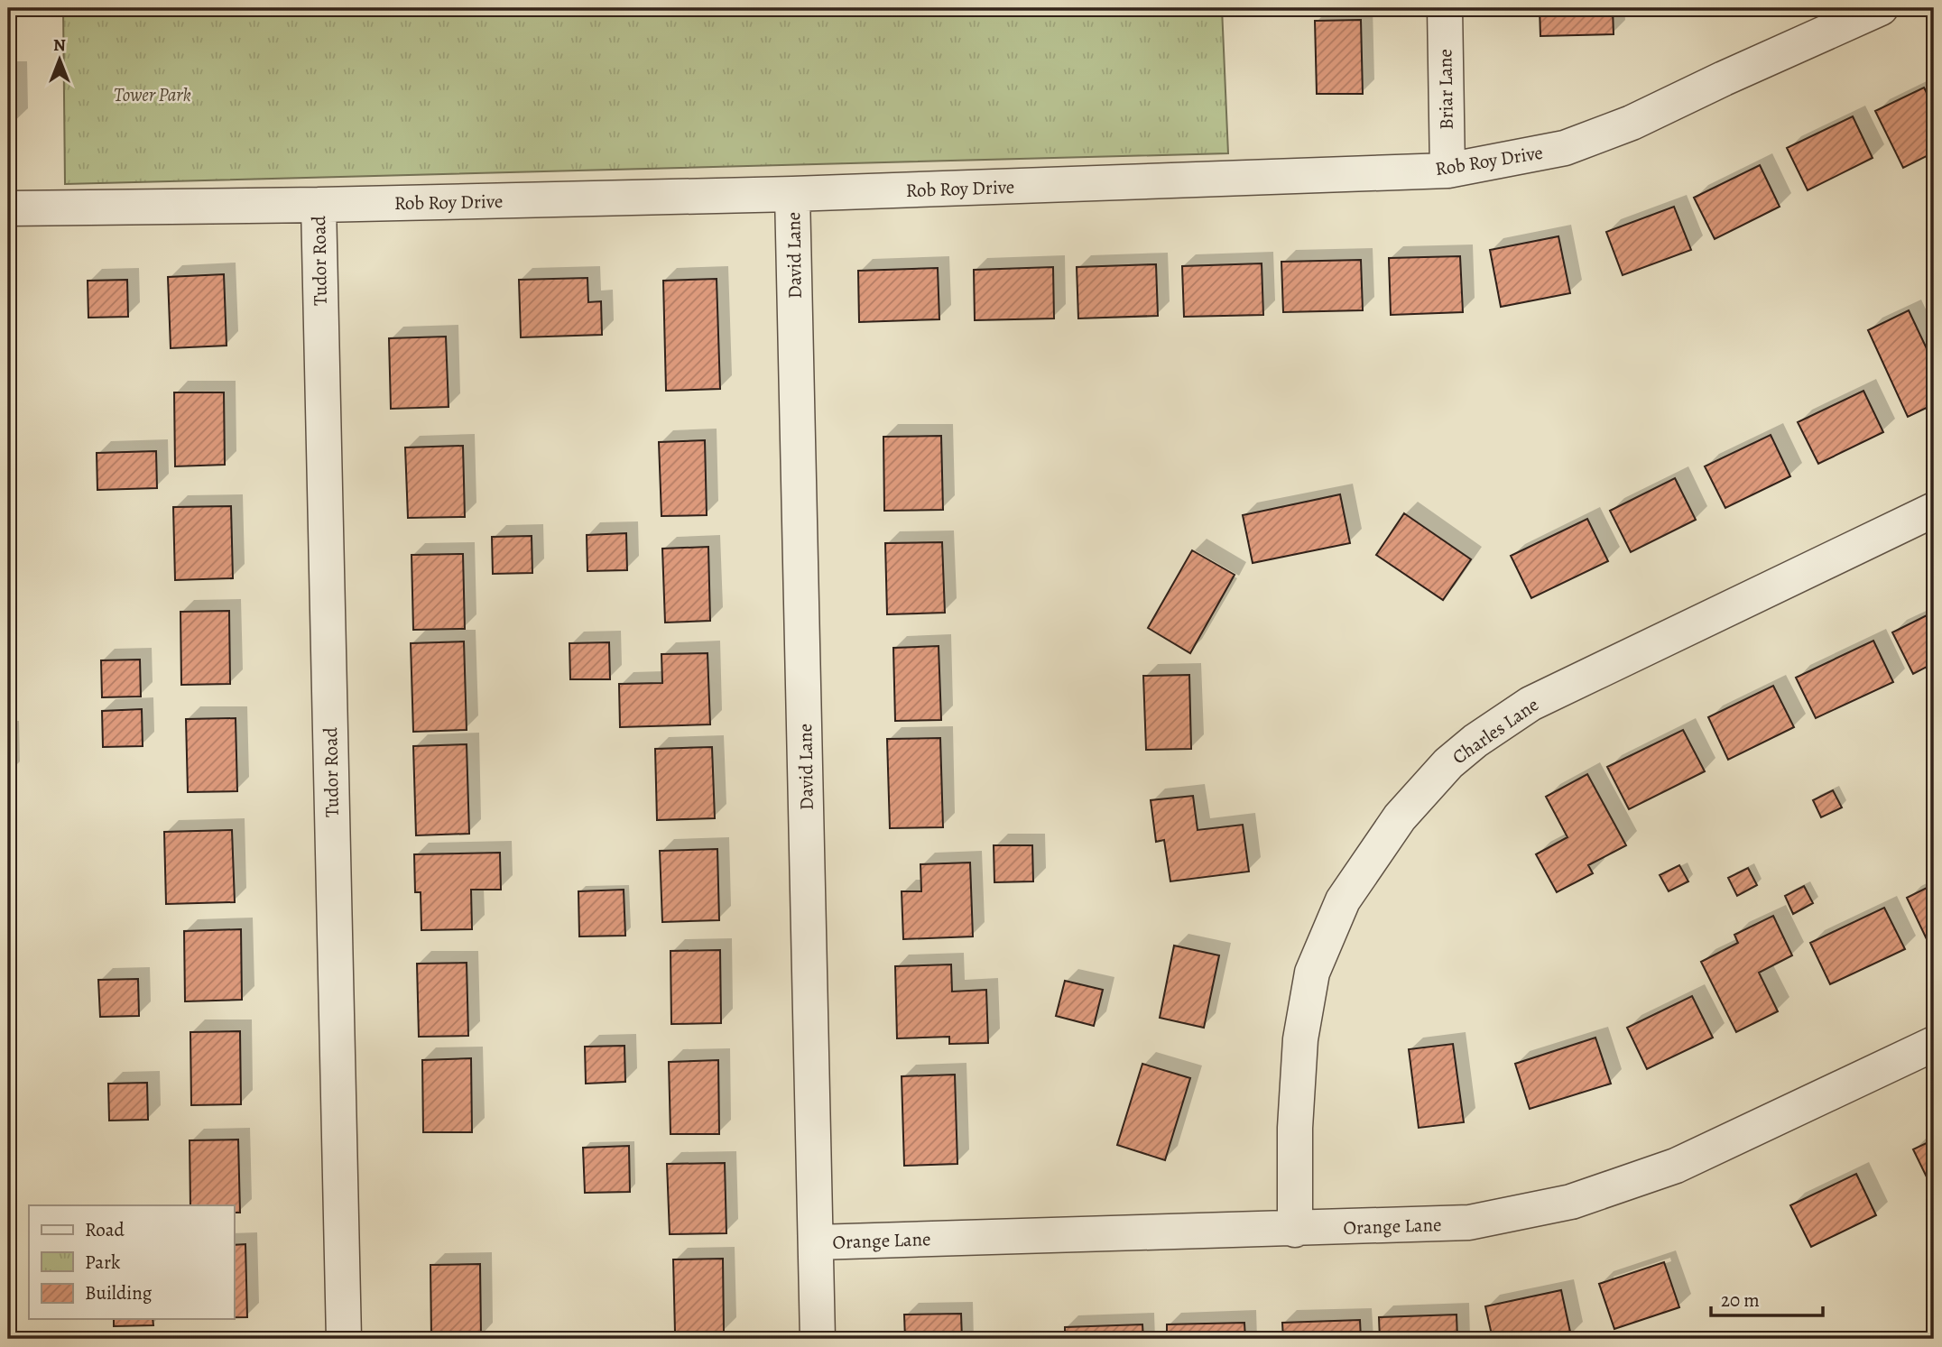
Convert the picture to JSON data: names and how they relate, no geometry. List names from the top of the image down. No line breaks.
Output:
{"streets":{"street":["Briar Lane","Rob Roy Drive","David Lane","Tudor Road","Charles Lane","Orange Lane"]},"crossings":[["Briar Lane","Rob Roy Drive"],["Rob Roy Drive","David Lane"],["Rob Roy Drive","Tudor Road"],["David Lane","Orange Lane"],["Charles Lane","Orange Lane"]],"parks":["Tower Park"],"legend":["Road","Park","Building"],"scale_bar":"20 m","north":"top"}
